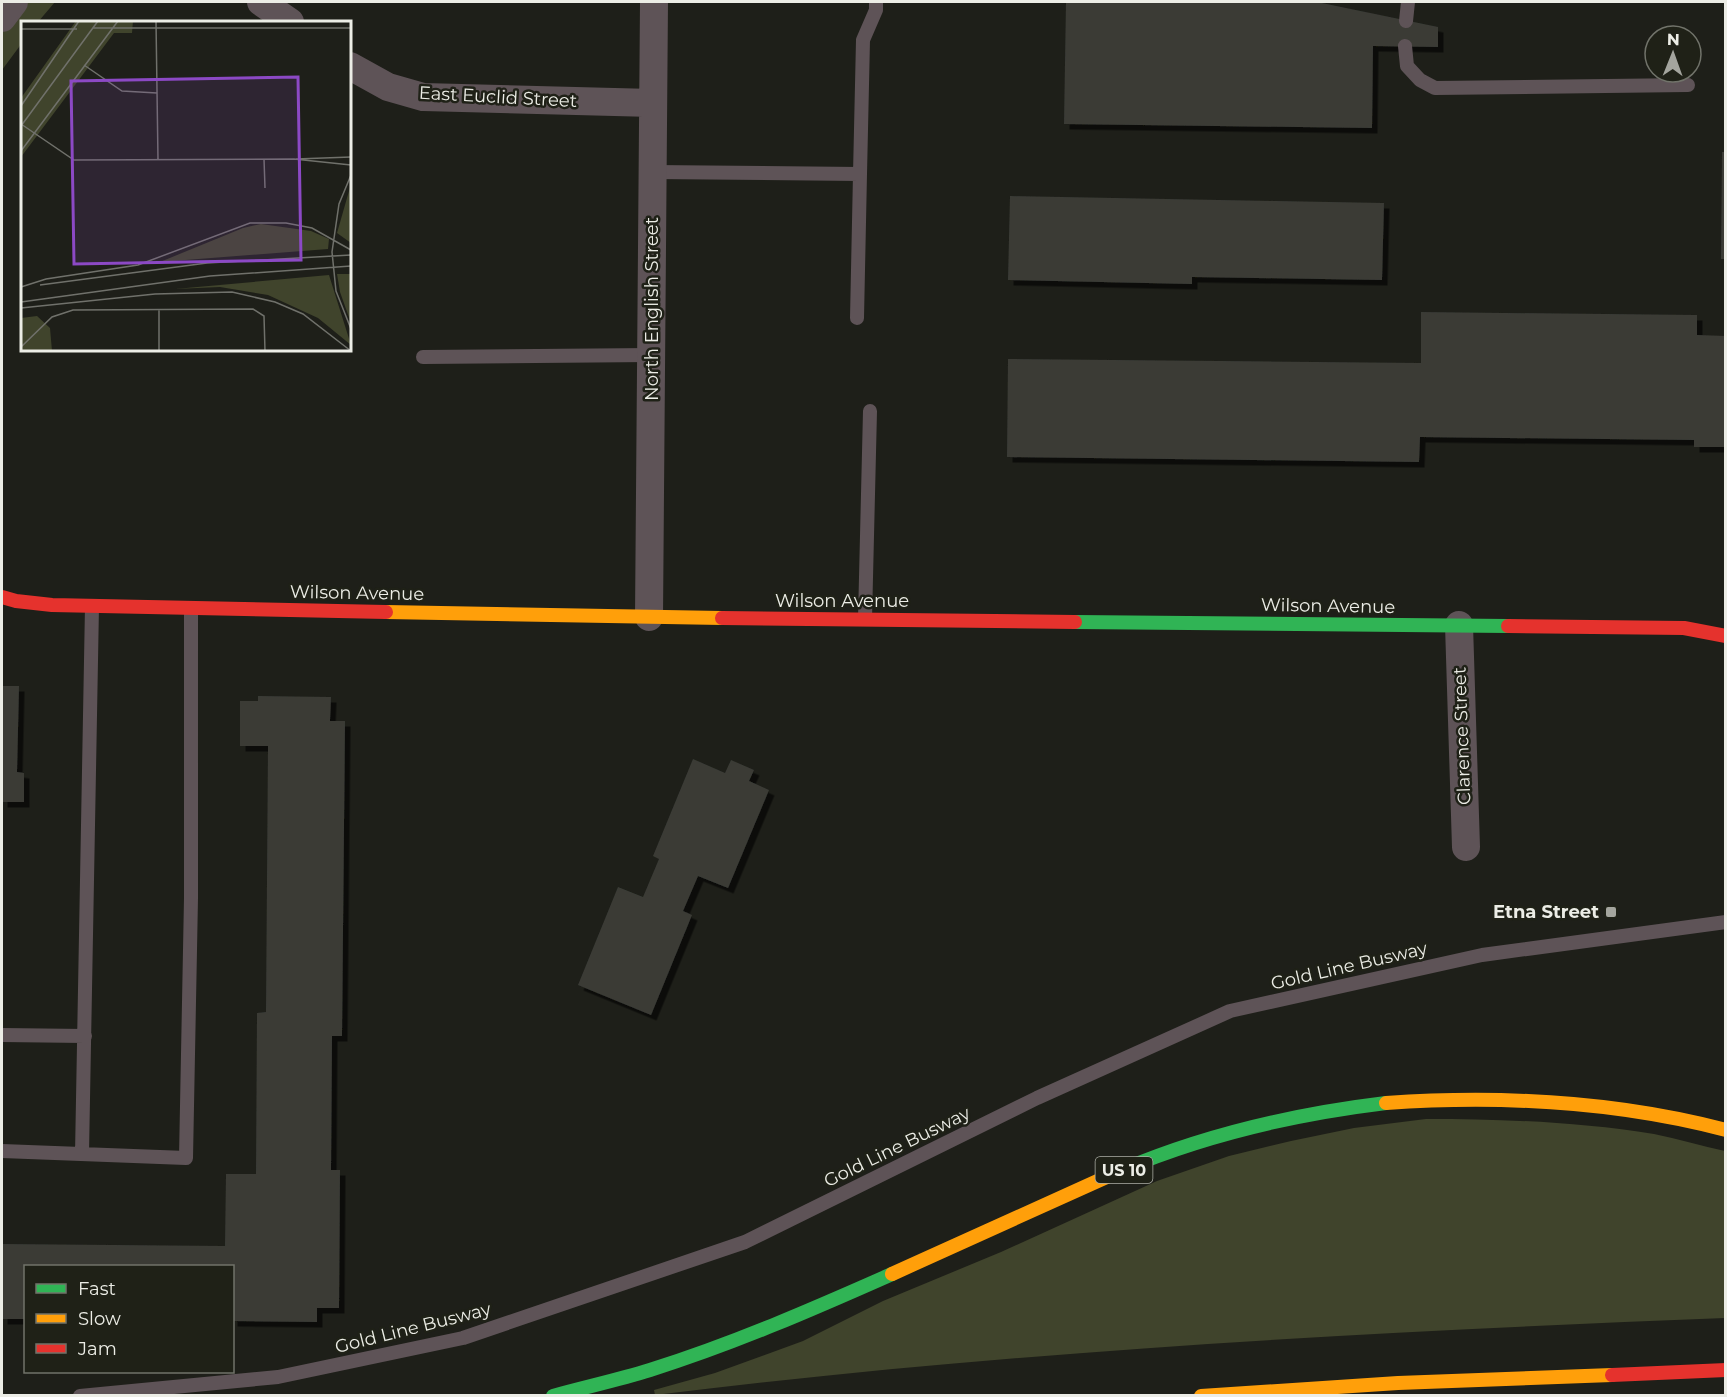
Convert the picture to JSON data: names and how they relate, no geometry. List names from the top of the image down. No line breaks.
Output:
{"streets":{"main road":["Wilson Avenue","US 10"],"street":["East Euclid Street","North English Street","Clarence Street"],"lane":["Gold Line Busway"]},"crossings":[["East Euclid Street","North English Street"],["North English Street","Wilson Avenue"],["Wilson Avenue","Clarence Street"]],"places":{"transit":["Etna Street"]},"legend":["Fast","Slow","Jam"],"north":"top"}
